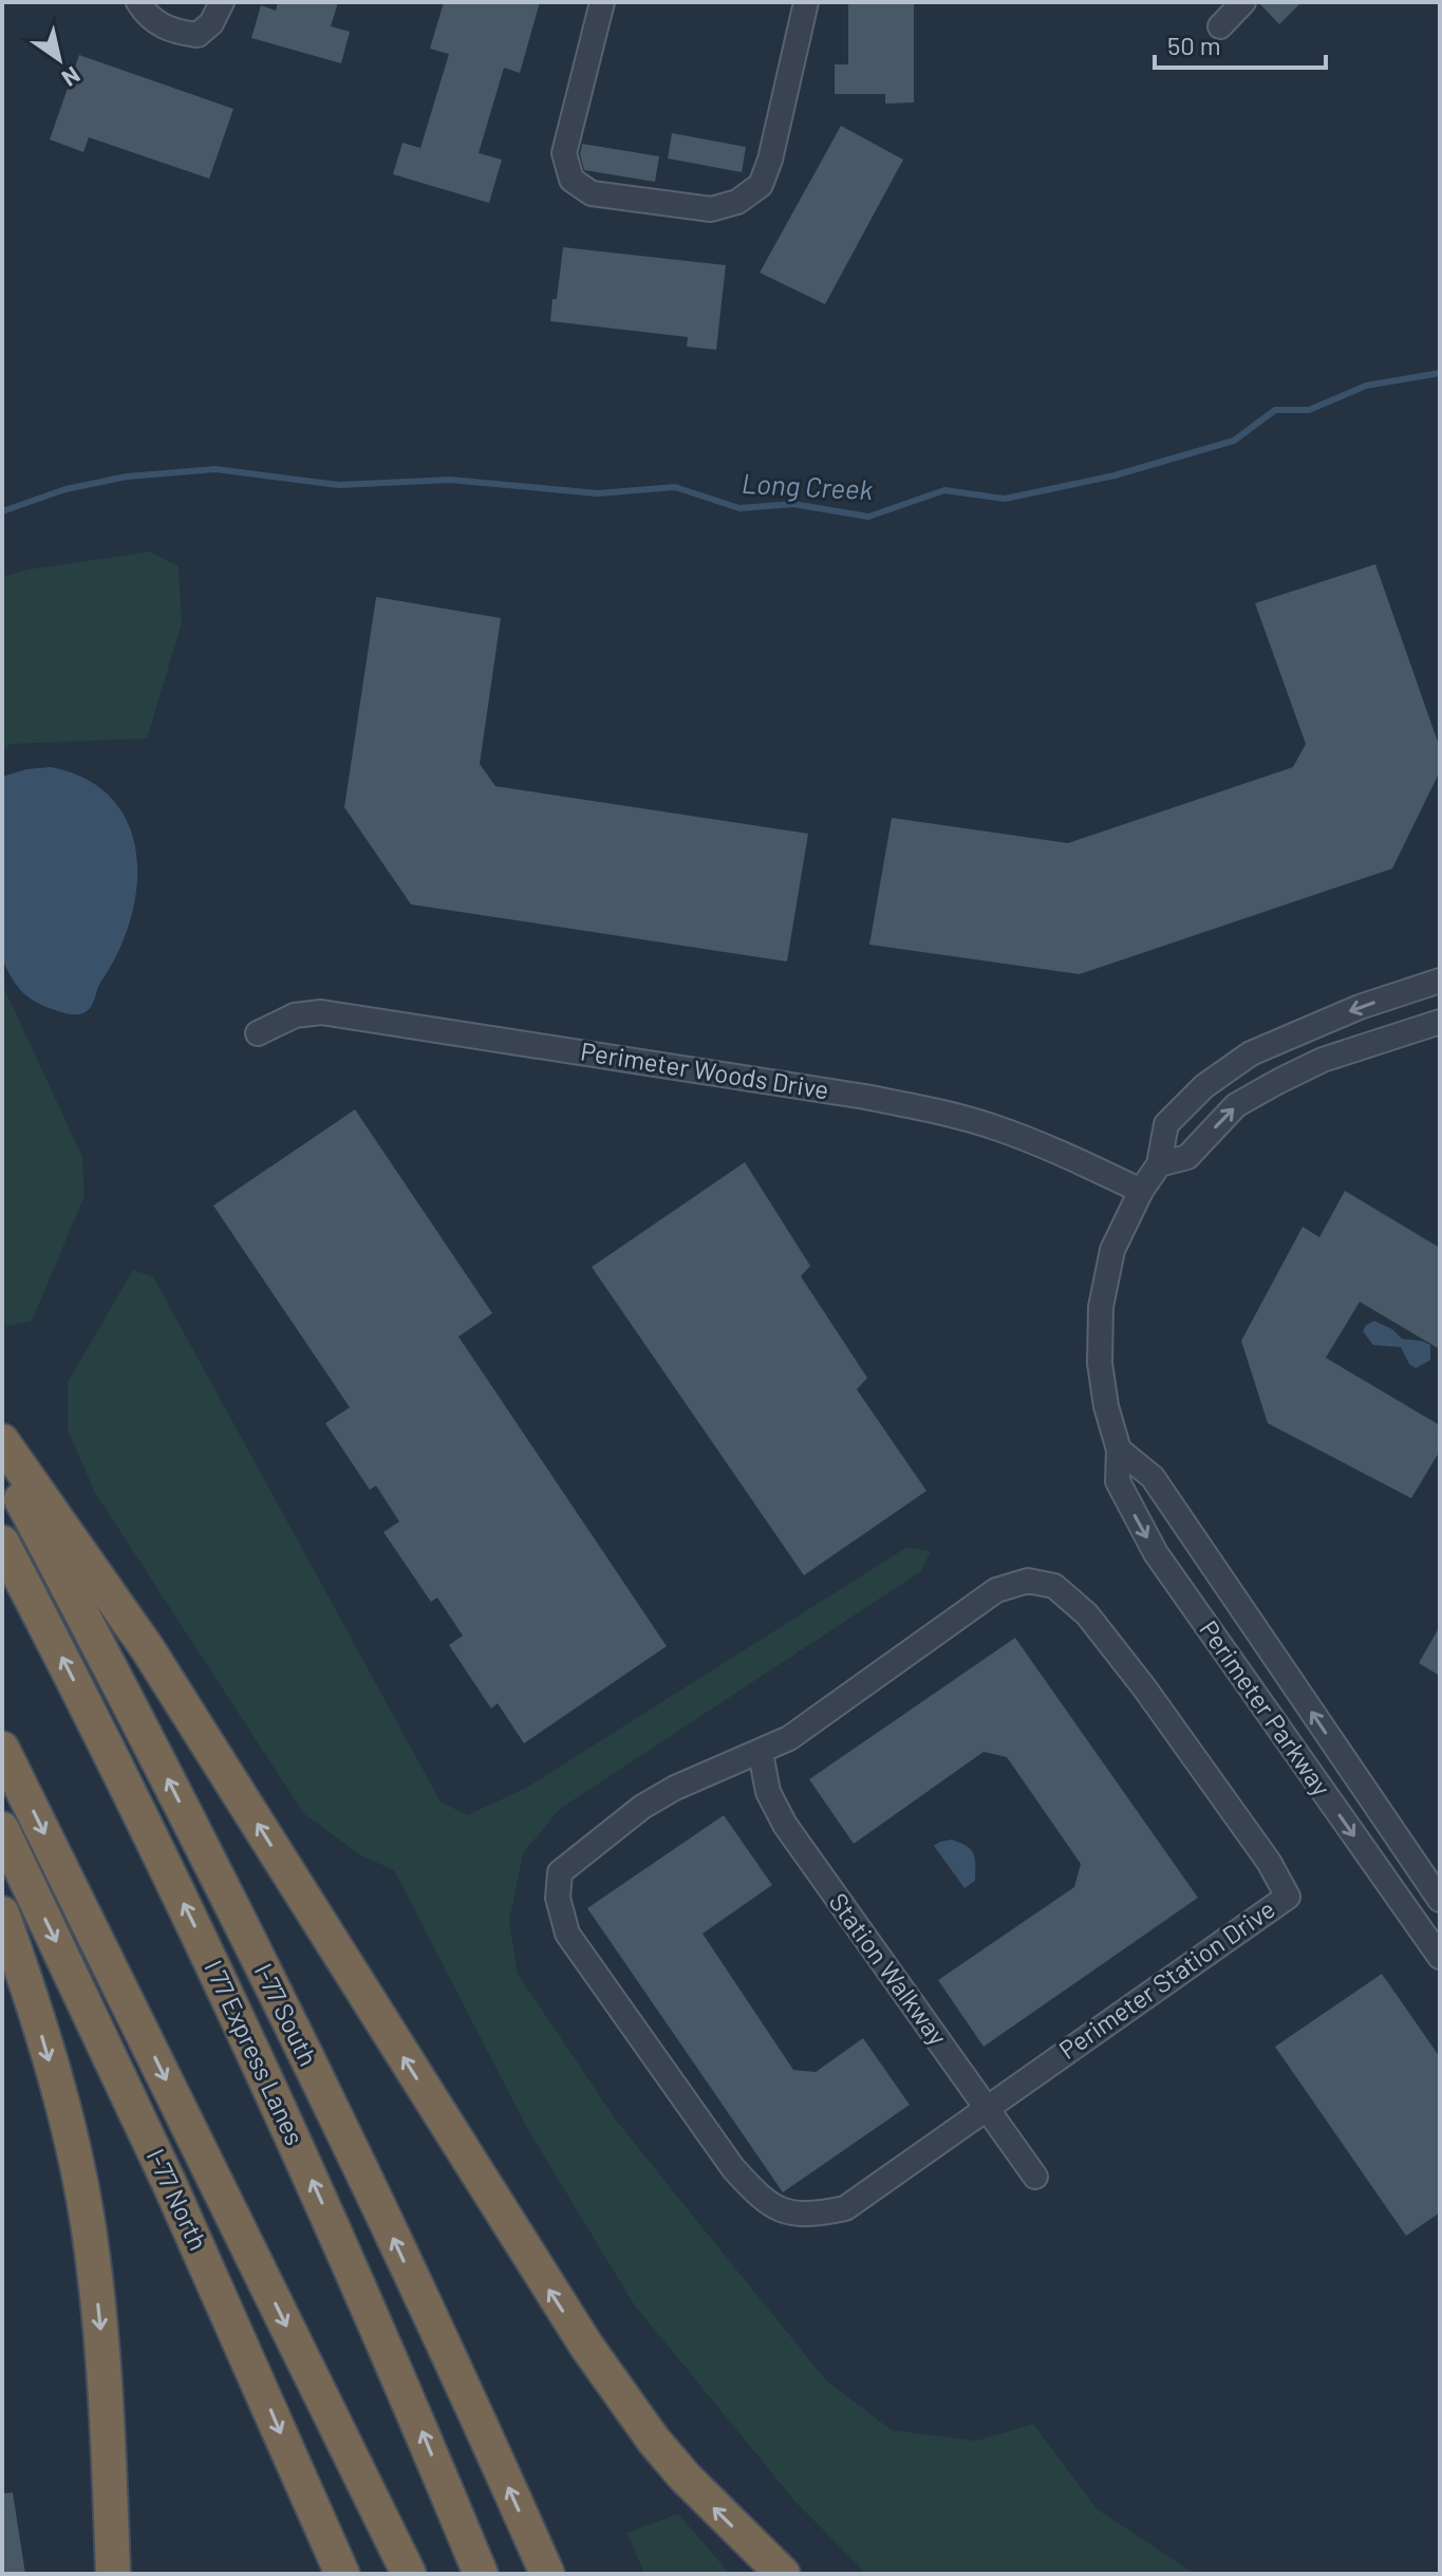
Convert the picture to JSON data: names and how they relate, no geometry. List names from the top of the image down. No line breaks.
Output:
{"streets":{"highway":["I-77 South","I 77 Express Lanes","I-77 North"],"street":["Perimeter Woods Drive","Perimeter Parkway","Station Walkway","Perimeter Station Drive"]},"crossings":[["Perimeter Woods Drive","Perimeter Parkway"],["Station Walkway","Perimeter Station Drive"]],"water":["Long Creek"],"scale_bar":"50 m","north":"bottom right"}
